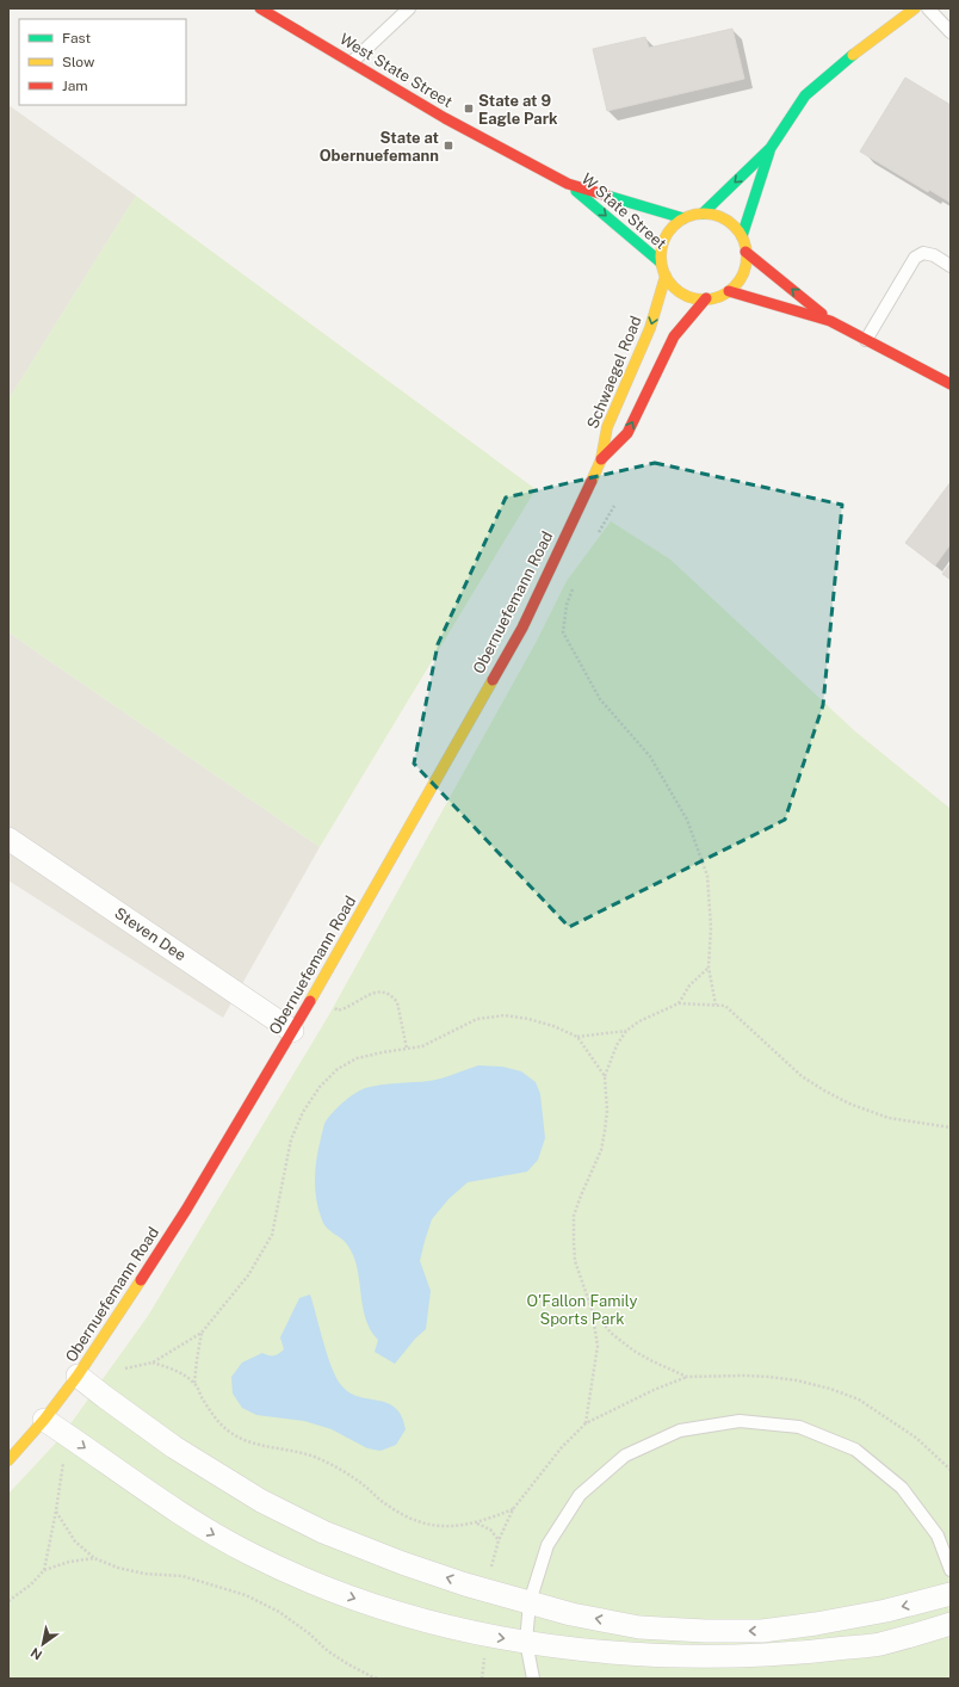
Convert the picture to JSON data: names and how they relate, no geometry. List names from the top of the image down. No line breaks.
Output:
{"streets":{"street":["West State Street","W State Street","Schwaegel Road","Obernuefemann Road","Steven Dee"]},"crossings":[["West State Street","W State Street"],["W State Street","Schwaegel Road"],["Schwaegel Road","Obernuefemann Road"],["Obernuefemann Road","Steven Dee"]],"parks":["O'Fallon Family Sports Park"],"places":{"transit":["State at 9 Eagle Park","State at Obernuefemann"]},"legend":["Fast","Slow","Jam"],"north":"bottom left"}
